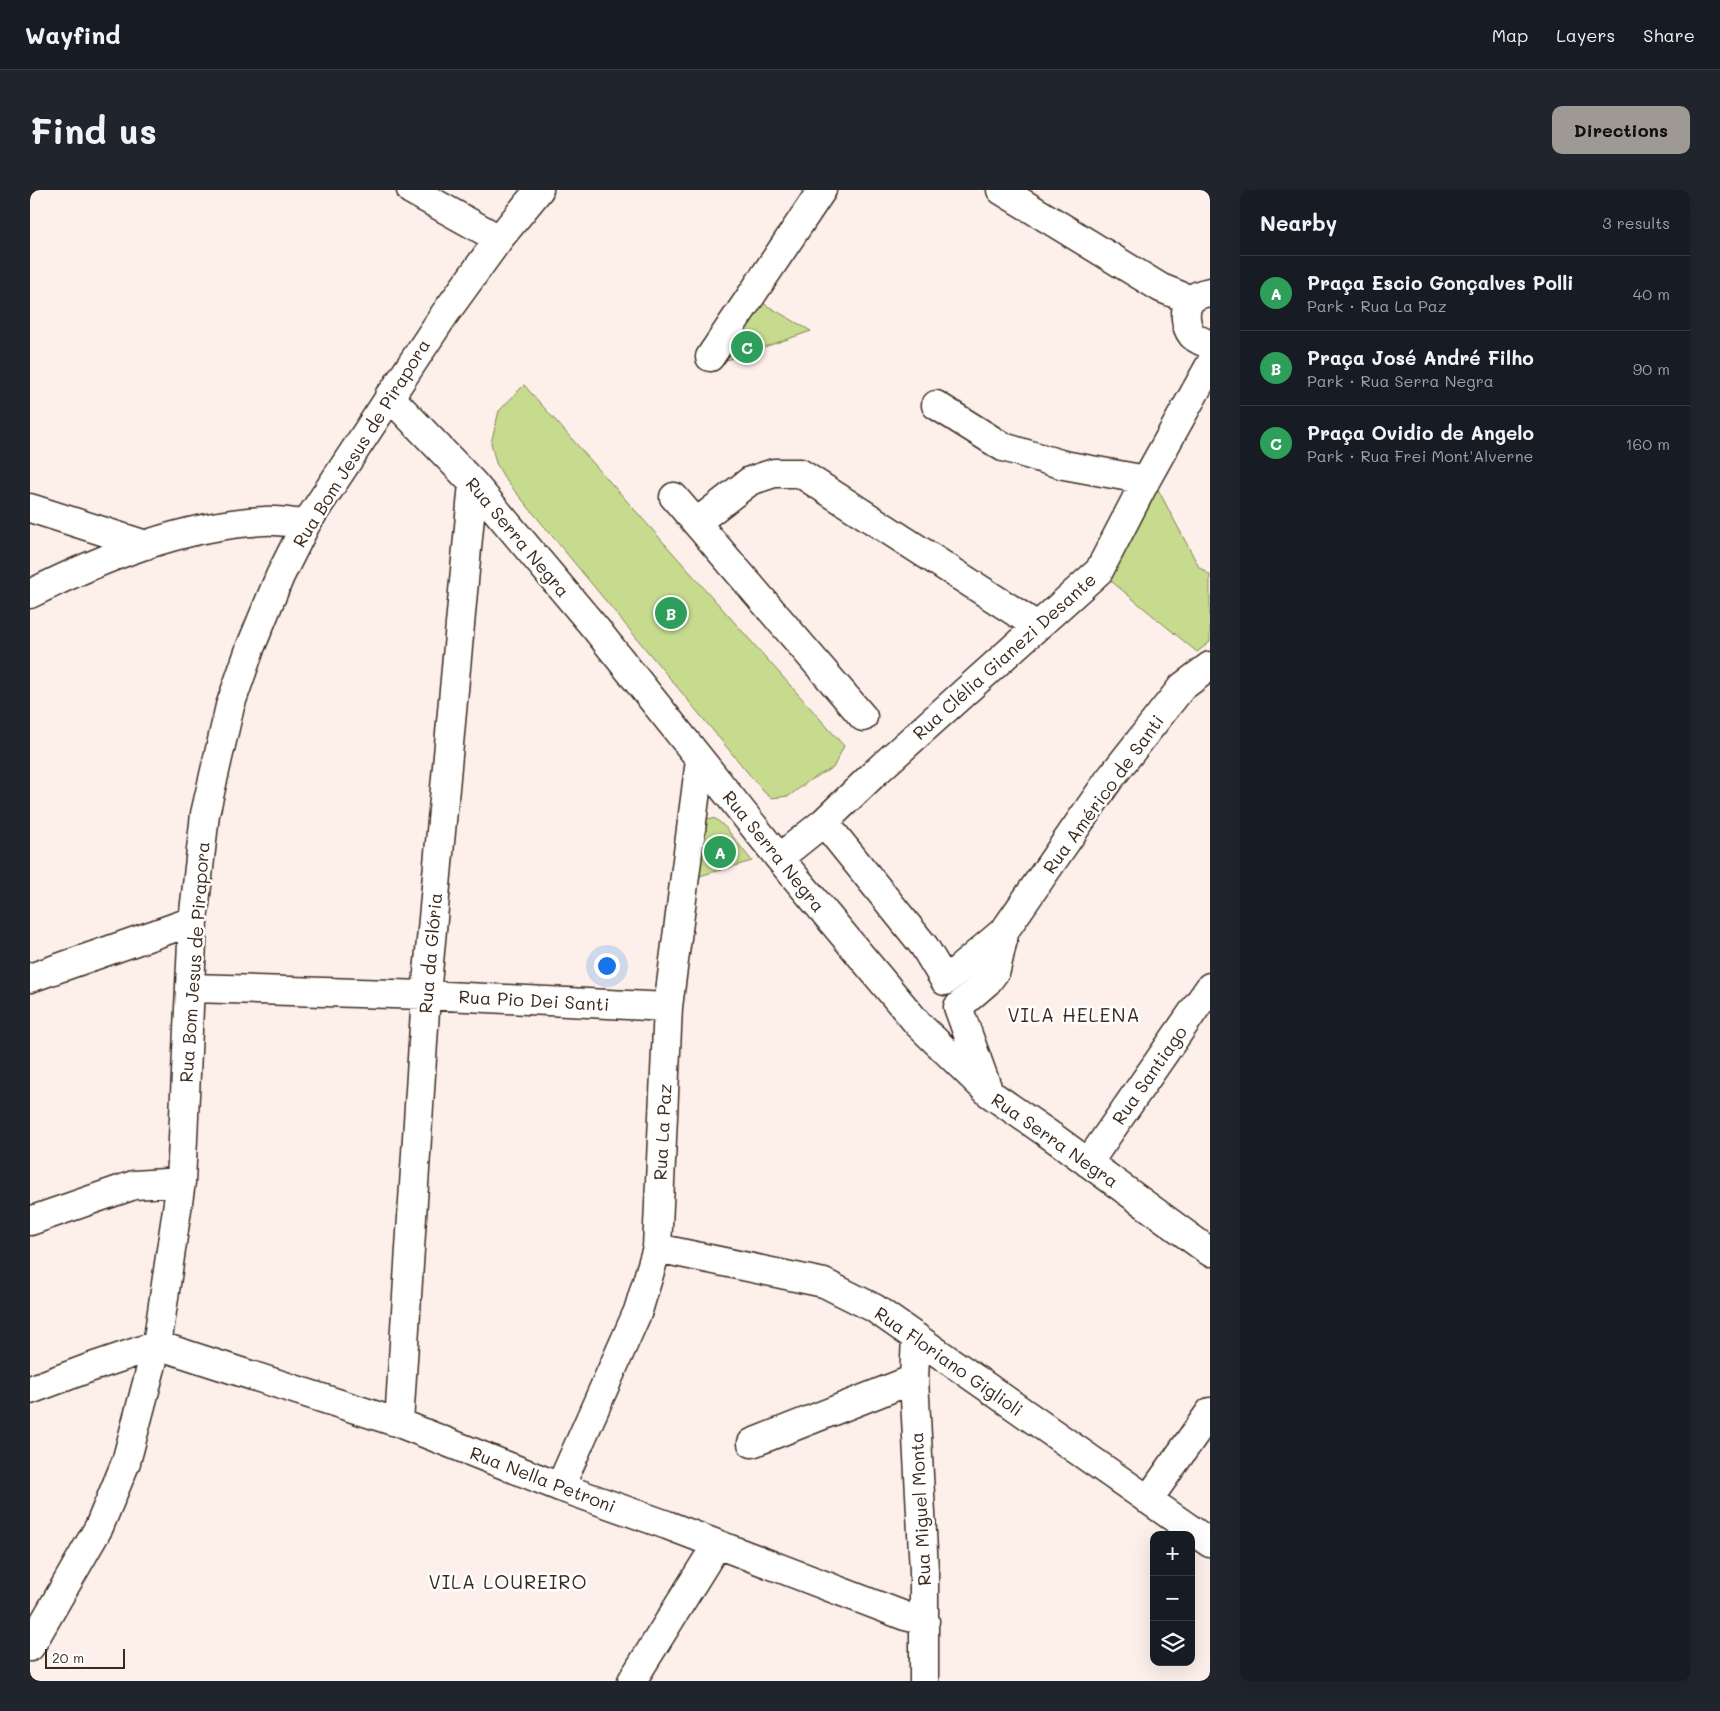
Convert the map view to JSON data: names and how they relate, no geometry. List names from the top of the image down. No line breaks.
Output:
{"streets":{"street":["Rua Bom Jesus de Pirapora","Rua Serra Negra","Rua Clélia Gianezi Desante","Rua Américo de Santi","Rua da Glória","Rua Pio Dei Santi","Rua Santiago","Rua La Paz","Rua Floriano Giglioli","Rua Nella Petroni","Rua Miguel Monta"]},"crossings":[["Rua Bom Jesus de Pirapora","Rua Serra Negra"],["Rua Bom Jesus de Pirapora","Rua Pio Dei Santi"],["Rua Bom Jesus de Pirapora","Rua Nella Petroni"],["Rua Serra Negra","Rua Clélia Gianezi Desante"],["Rua Serra Negra","Rua da Glória"],["Rua Serra Negra","Rua Santiago"],["Rua Serra Negra","Rua La Paz"],["Rua da Glória","Rua Pio Dei Santi"],["Rua da Glória","Rua Nella Petroni"],["Rua Pio Dei Santi","Rua La Paz"],["Rua La Paz","Rua Floriano Giglioli"],["Rua La Paz","Rua Nella Petroni"],["Rua Floriano Giglioli","Rua Miguel Monta"],["Rua Nella Petroni","Rua Miguel Monta"]],"districts":["VILA HELENA","VILA LOUREIRO"],"scale_bar":"20 m","page":{"header":"Wayfind","nav":["Map","Layers","Share"],"buttons":"Directions","title":"Find us","heading":["Nearby","3 results"],"list":[{"mark":"A","name":"Praça Escio Gonçalves Polli","note":"Park · Rua La Paz","value":"40 m"},{"mark":"B","name":"Praça José André Filho","note":"Park · Rua Serra Negra","value":"90 m"},{"mark":"C","name":"Praça Ovidio de Angelo","note":"Park · Rua Frei Mont'Alverne","value":"160 m"}],"pins":["C","B","A"],"map_buttons":["+","−"],"scale":"20 m"}}
